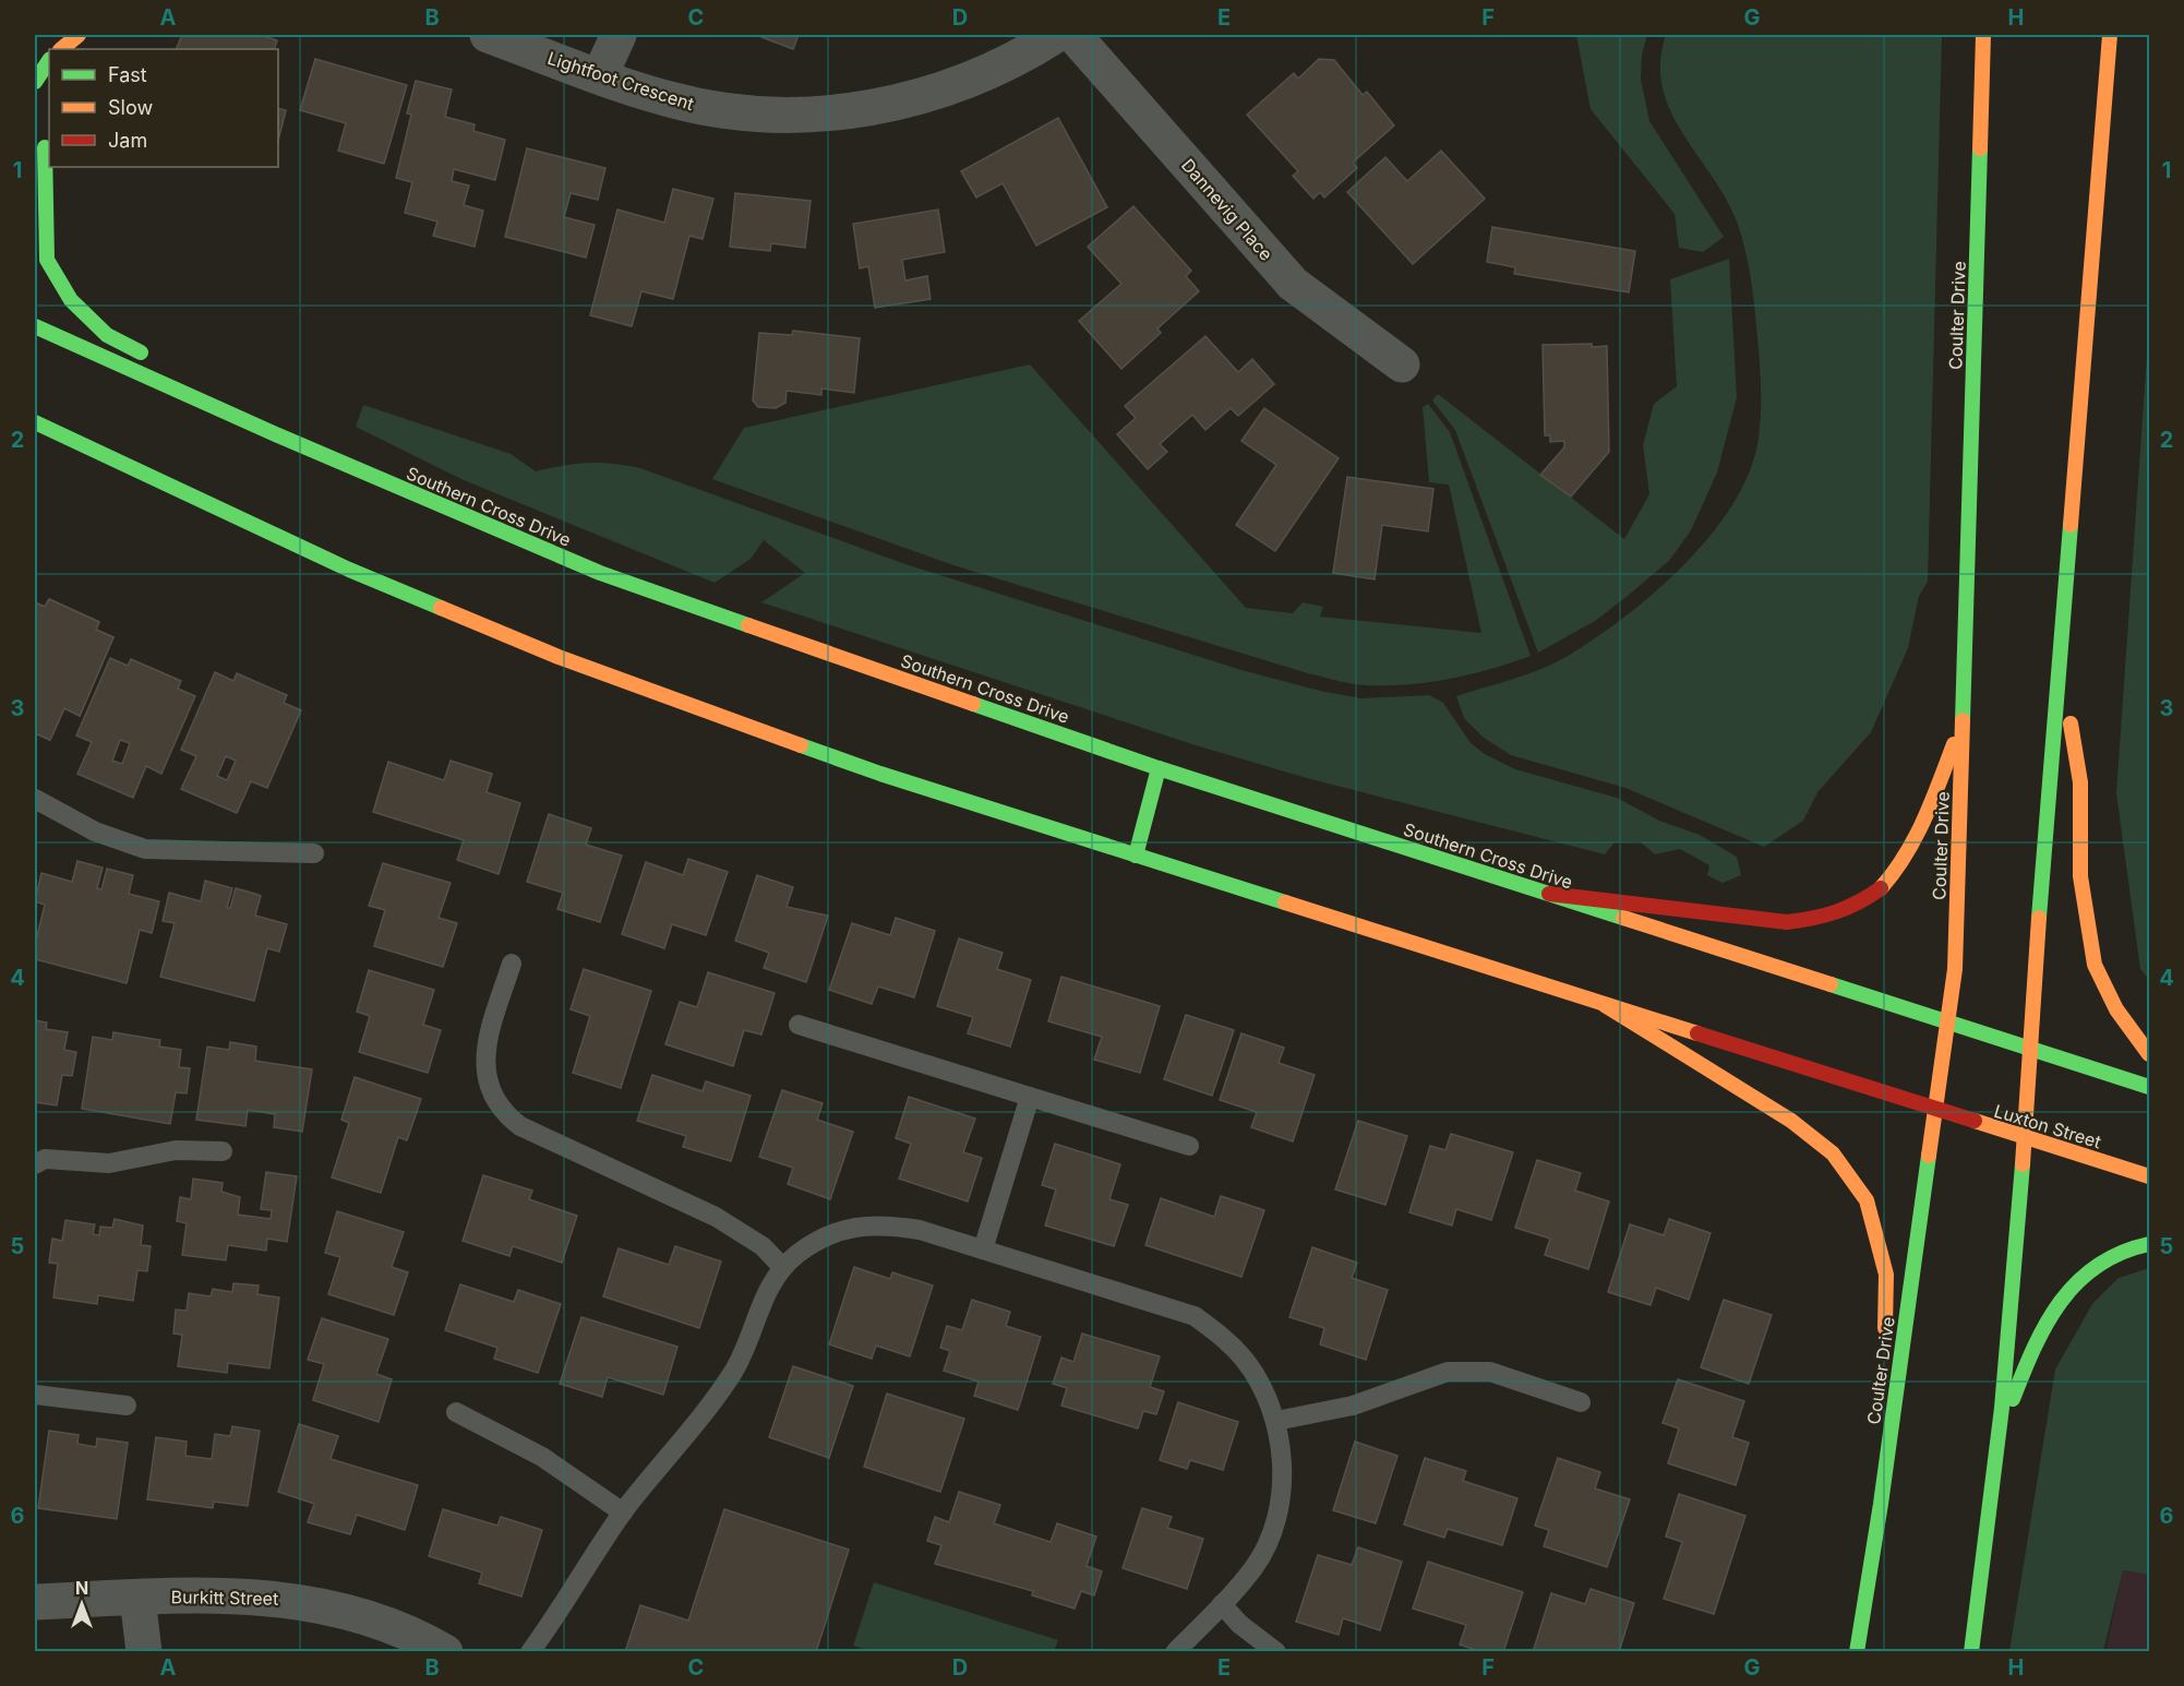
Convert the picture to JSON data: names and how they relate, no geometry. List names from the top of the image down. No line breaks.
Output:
{"streets":{"main road":["Coulter Drive","Southern Cross Drive","Luxton Street"],"street":["Lightfoot Crescent","Dannevig Place","Burkitt Street"]},"crossings":[["Coulter Drive","Southern Cross Drive"],["Coulter Drive","Luxton Street"]],"legend":["Fast","Slow","Jam"],"north":"top","grid":{"columns":["A","B","C","D","E","F","G","H"],"rows":["1","2","3","4","5","6"]}}
